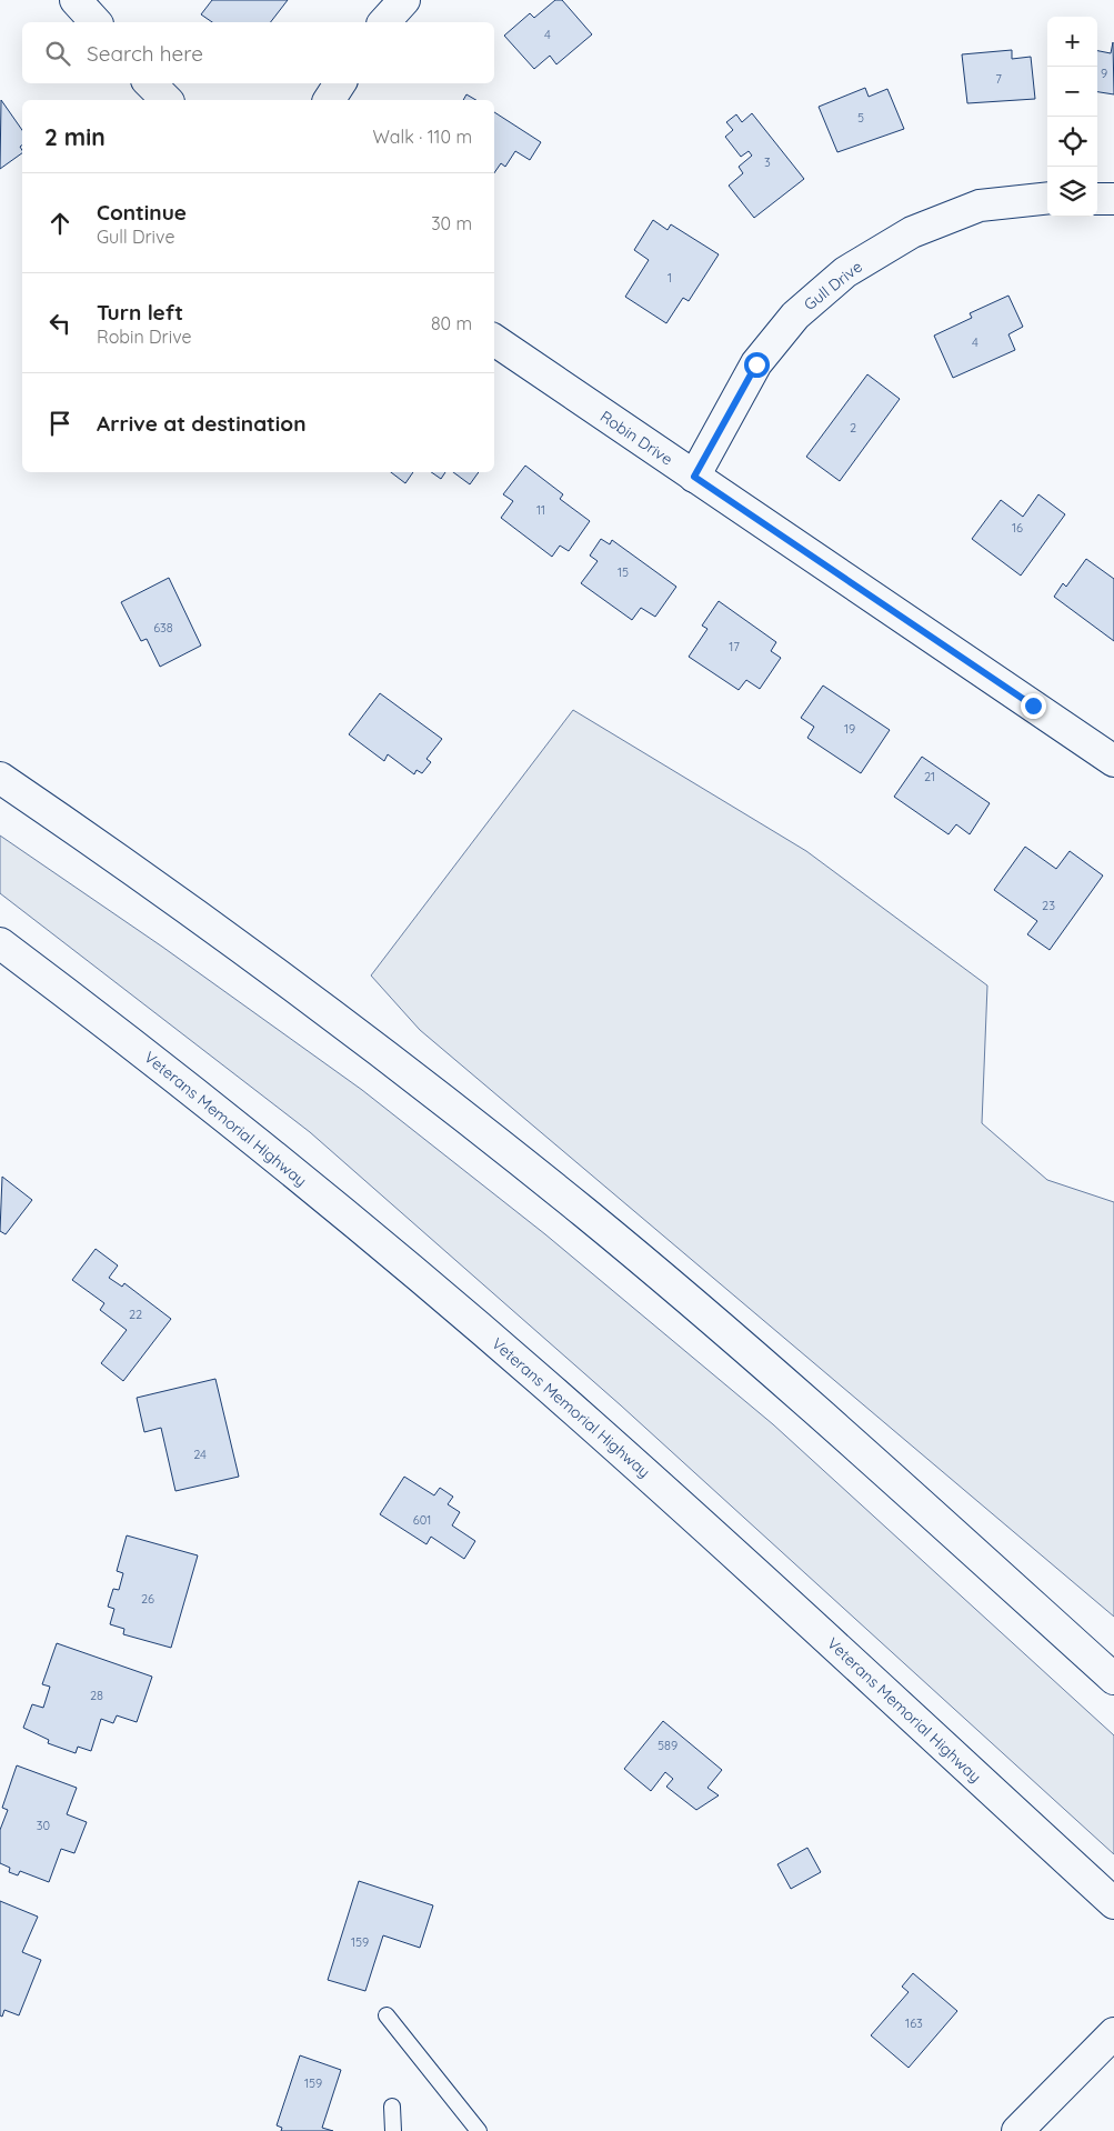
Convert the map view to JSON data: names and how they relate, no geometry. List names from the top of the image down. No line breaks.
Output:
{"streets":{"main road":["Gull Drive","Robin Drive","Veterans Memorial Highway"]},"crossings":[["Gull Drive","Robin Drive"]],"house_numbers":["4","9","7","5","3","1","4","2","11","16","15","638","17","19","21","23","22","24","601","26","28","589","30","159","163","159"],"page":{"map_buttons":["+","−"],"search":"Search here","heading":["2 min","Walk · 110 m"],"list":[["Continue","Gull Drive","30 m"],["Turn left","Robin Drive","80 m"],"Arrive at destination"]}}
